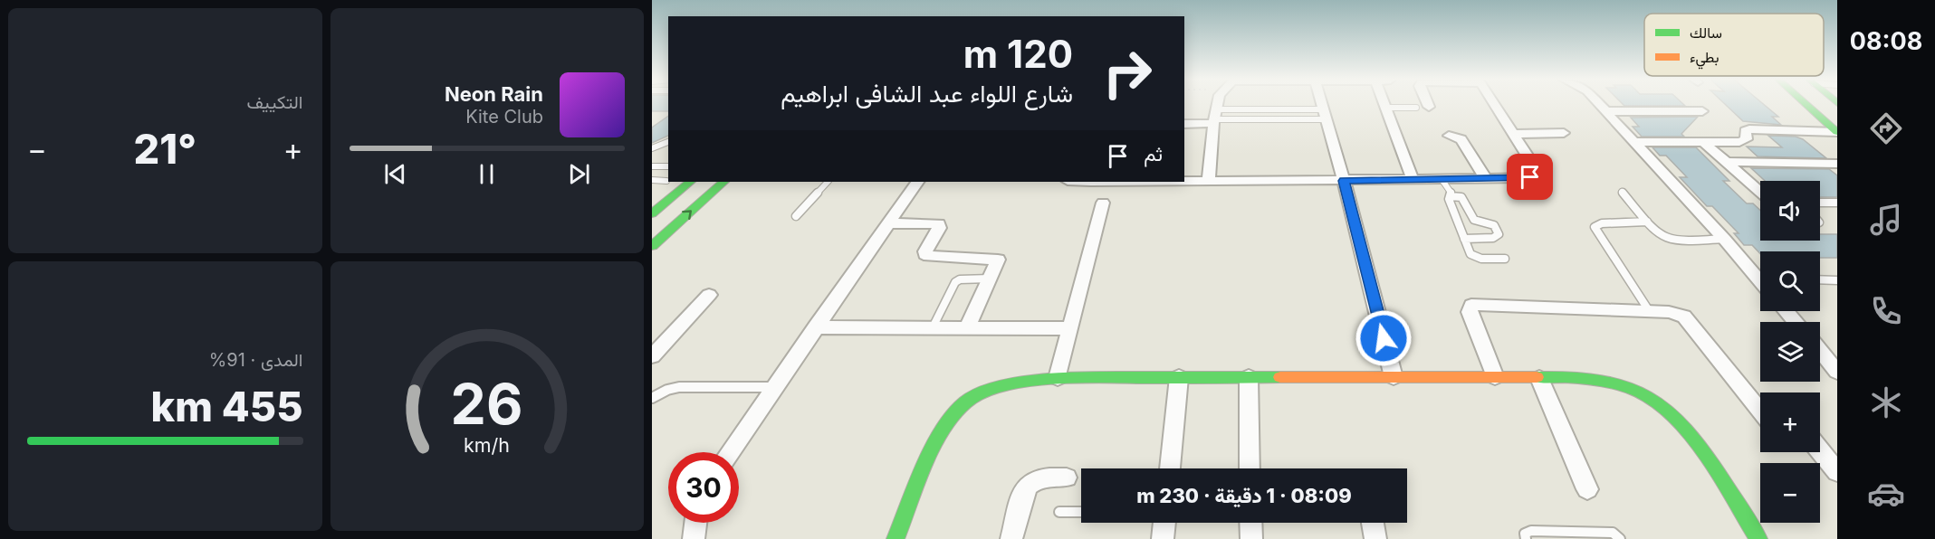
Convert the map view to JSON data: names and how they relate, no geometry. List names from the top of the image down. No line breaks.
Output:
{"legend":["سالك","بطيء"],"page":{"tabs":"08:08","tile":["التكييف",["المدى · 91%","455 km"]],"turn":["120 m","شارع اللواء عبد الشافى ابراهيم"],"song":["Neon Rain","Kite Club"],"heat":["−","21°","+"],"then":"ثم","map_buttons":["+","−"],"limit":"30","trip":"08:09 · 1 دقيقة · 230 m","gauge":["26","km/h"]}}
